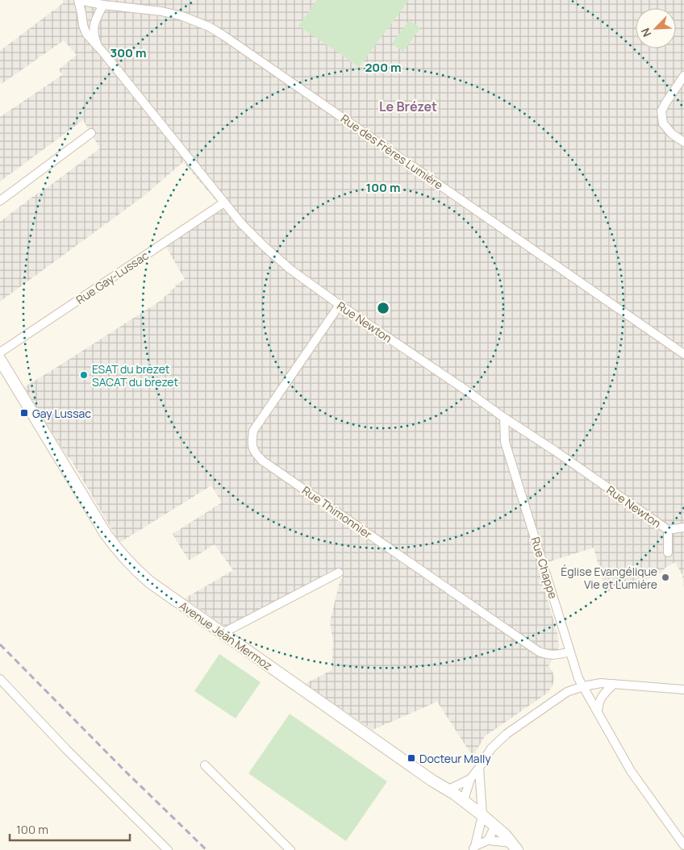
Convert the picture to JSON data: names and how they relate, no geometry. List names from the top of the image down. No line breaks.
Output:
{"streets":{"main road":["Avenue Jean Mermoz"],"street":["Rue des Frères Lumière","Rue Gay-Lussac","Rue Newton","Rue Thimonnier","Rue Chappe"]},"crossings":[["Rue des Frères Lumière","Rue Newton"],["Rue Gay-Lussac","Rue Newton"],["Rue Newton","Rue Thimonnier"],["Rue Newton","Rue Chappe"],["Rue Thimonnier","Rue Chappe"]],"districts":["Le Brézet"],"places":{"other":["ESAT du brezet SACAT du brezet","Église Evangélique Vie et Lumière"],"transit":["Gay Lussac","Docteur Mally"]},"scale_bar":"100 m","north":"bottom left","rings":["300 m","200 m","100 m"]}
